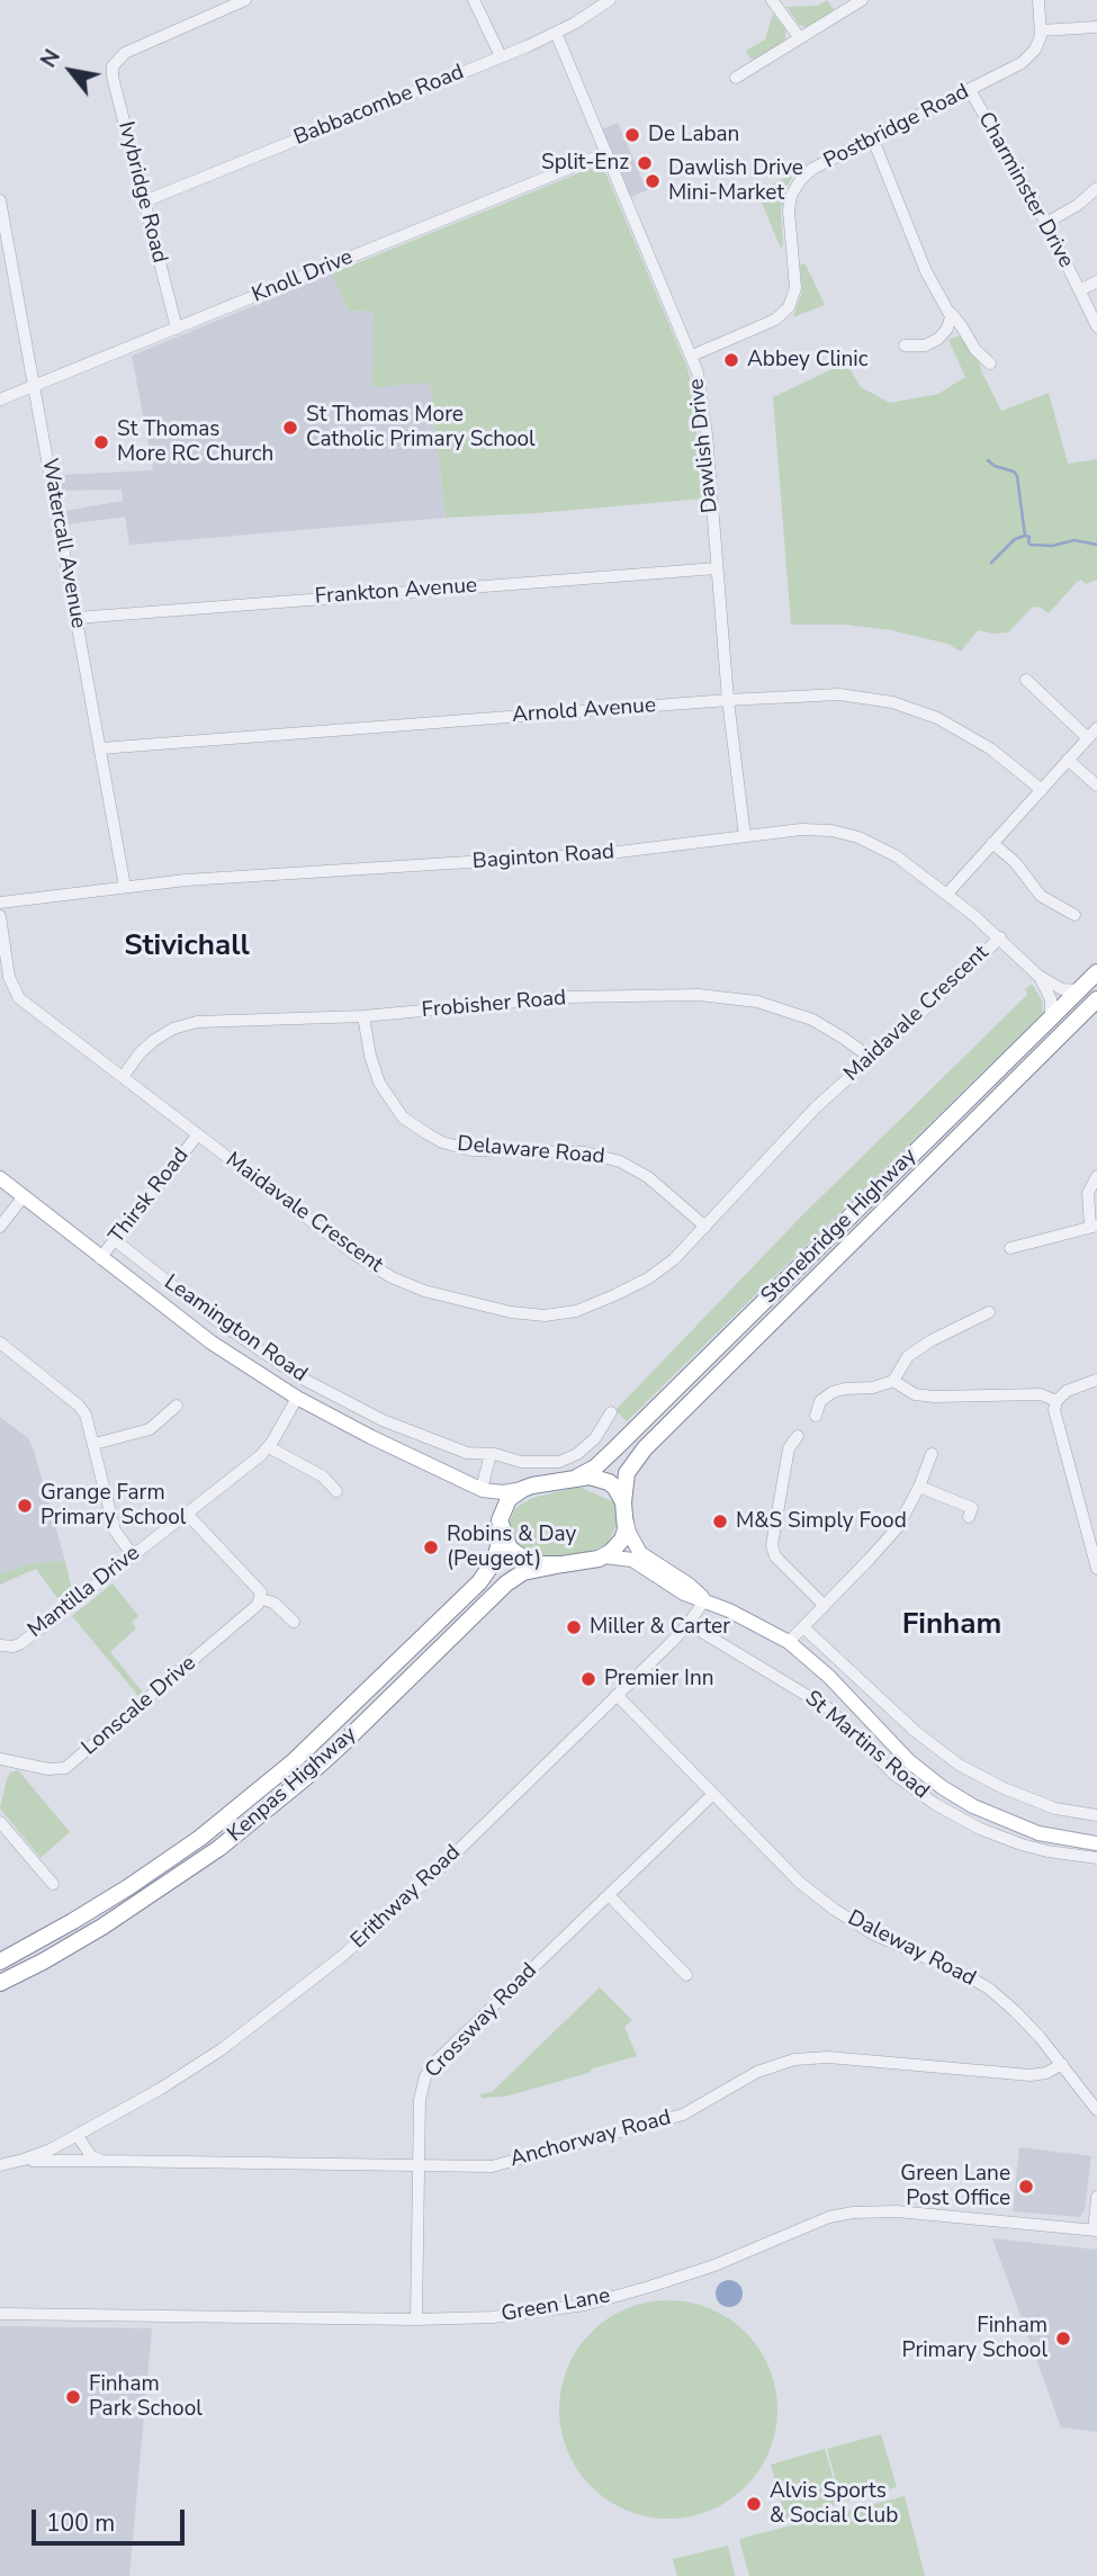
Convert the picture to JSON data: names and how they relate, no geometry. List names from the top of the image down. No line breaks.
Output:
{"streets":{"highway":["Stonebridge Highway","Kenpas Highway"],"main road":["Leamington Road","St Martins Road"],"street":["Babbacombe Road","Postbridge Road","Charminster Drive","Ivybridge Road","Knoll Drive","Dawlish Drive","Watercall Avenue","Frankton Avenue","Arnold Avenue","Baginton Road","Frobisher Road","Maidavale Crescent","Delaware Road","Thirsk Road","Mantilla Drive","Lonscale Drive","Erithway Road","Daleway Road","Crossway Road","Anchorway Road","Green Lane"]},"crossings":[["Babbacombe Road","Ivybridge Road"],["Babbacombe Road","Dawlish Drive"],["Postbridge Road","Charminster Drive"],["Postbridge Road","Dawlish Drive"],["Ivybridge Road","Knoll Drive"],["Knoll Drive","Dawlish Drive"],["Knoll Drive","Watercall Avenue"],["Dawlish Drive","Frankton Avenue"],["Dawlish Drive","Arnold Avenue"],["Dawlish Drive","Baginton Road"],["Watercall Avenue","Frankton Avenue"],["Watercall Avenue","Arnold Avenue"],["Watercall Avenue","Baginton Road"],["Baginton Road","Maidavale Crescent"],["Baginton Road","Stonebridge Highway"],["Frobisher Road","Maidavale Crescent"],["Frobisher Road","Delaware Road"],["Maidavale Crescent","Delaware Road"],["Maidavale Crescent","Thirsk Road"],["Thirsk Road","Leamington Road"],["Stonebridge Highway","Leamington Road"],["Stonebridge Highway","St Martins Road"],["Stonebridge Highway","Kenpas Highway"],["Leamington Road","Mantilla Drive"],["Leamington Road","St Martins Road"],["Leamington Road","Kenpas Highway"],["St Martins Road","Kenpas Highway"],["St Martins Road","Erithway Road"],["Erithway Road","Daleway Road"],["Erithway Road","Anchorway Road"],["Daleway Road","Crossway Road"],["Daleway Road","Anchorway Road"],["Crossway Road","Anchorway Road"],["Crossway Road","Green Lane"]],"districts":["Stivichall","Finham"],"places":["De Laban","Split-Enz","Dawlish Drive Mini-Market","Abbey Clinic","St Thomas More Catholic Primary School","St Thomas More RC Church","Grange Farm Primary School","M&S Simply Food","Robins & Day (Peugeot)","Miller & Carter","Premier Inn","Green Lane Post Office","Finham Primary School","Finham Park School","Alvis Sports & Social Club"],"scale_bar":"100 m","north":"top left"}
